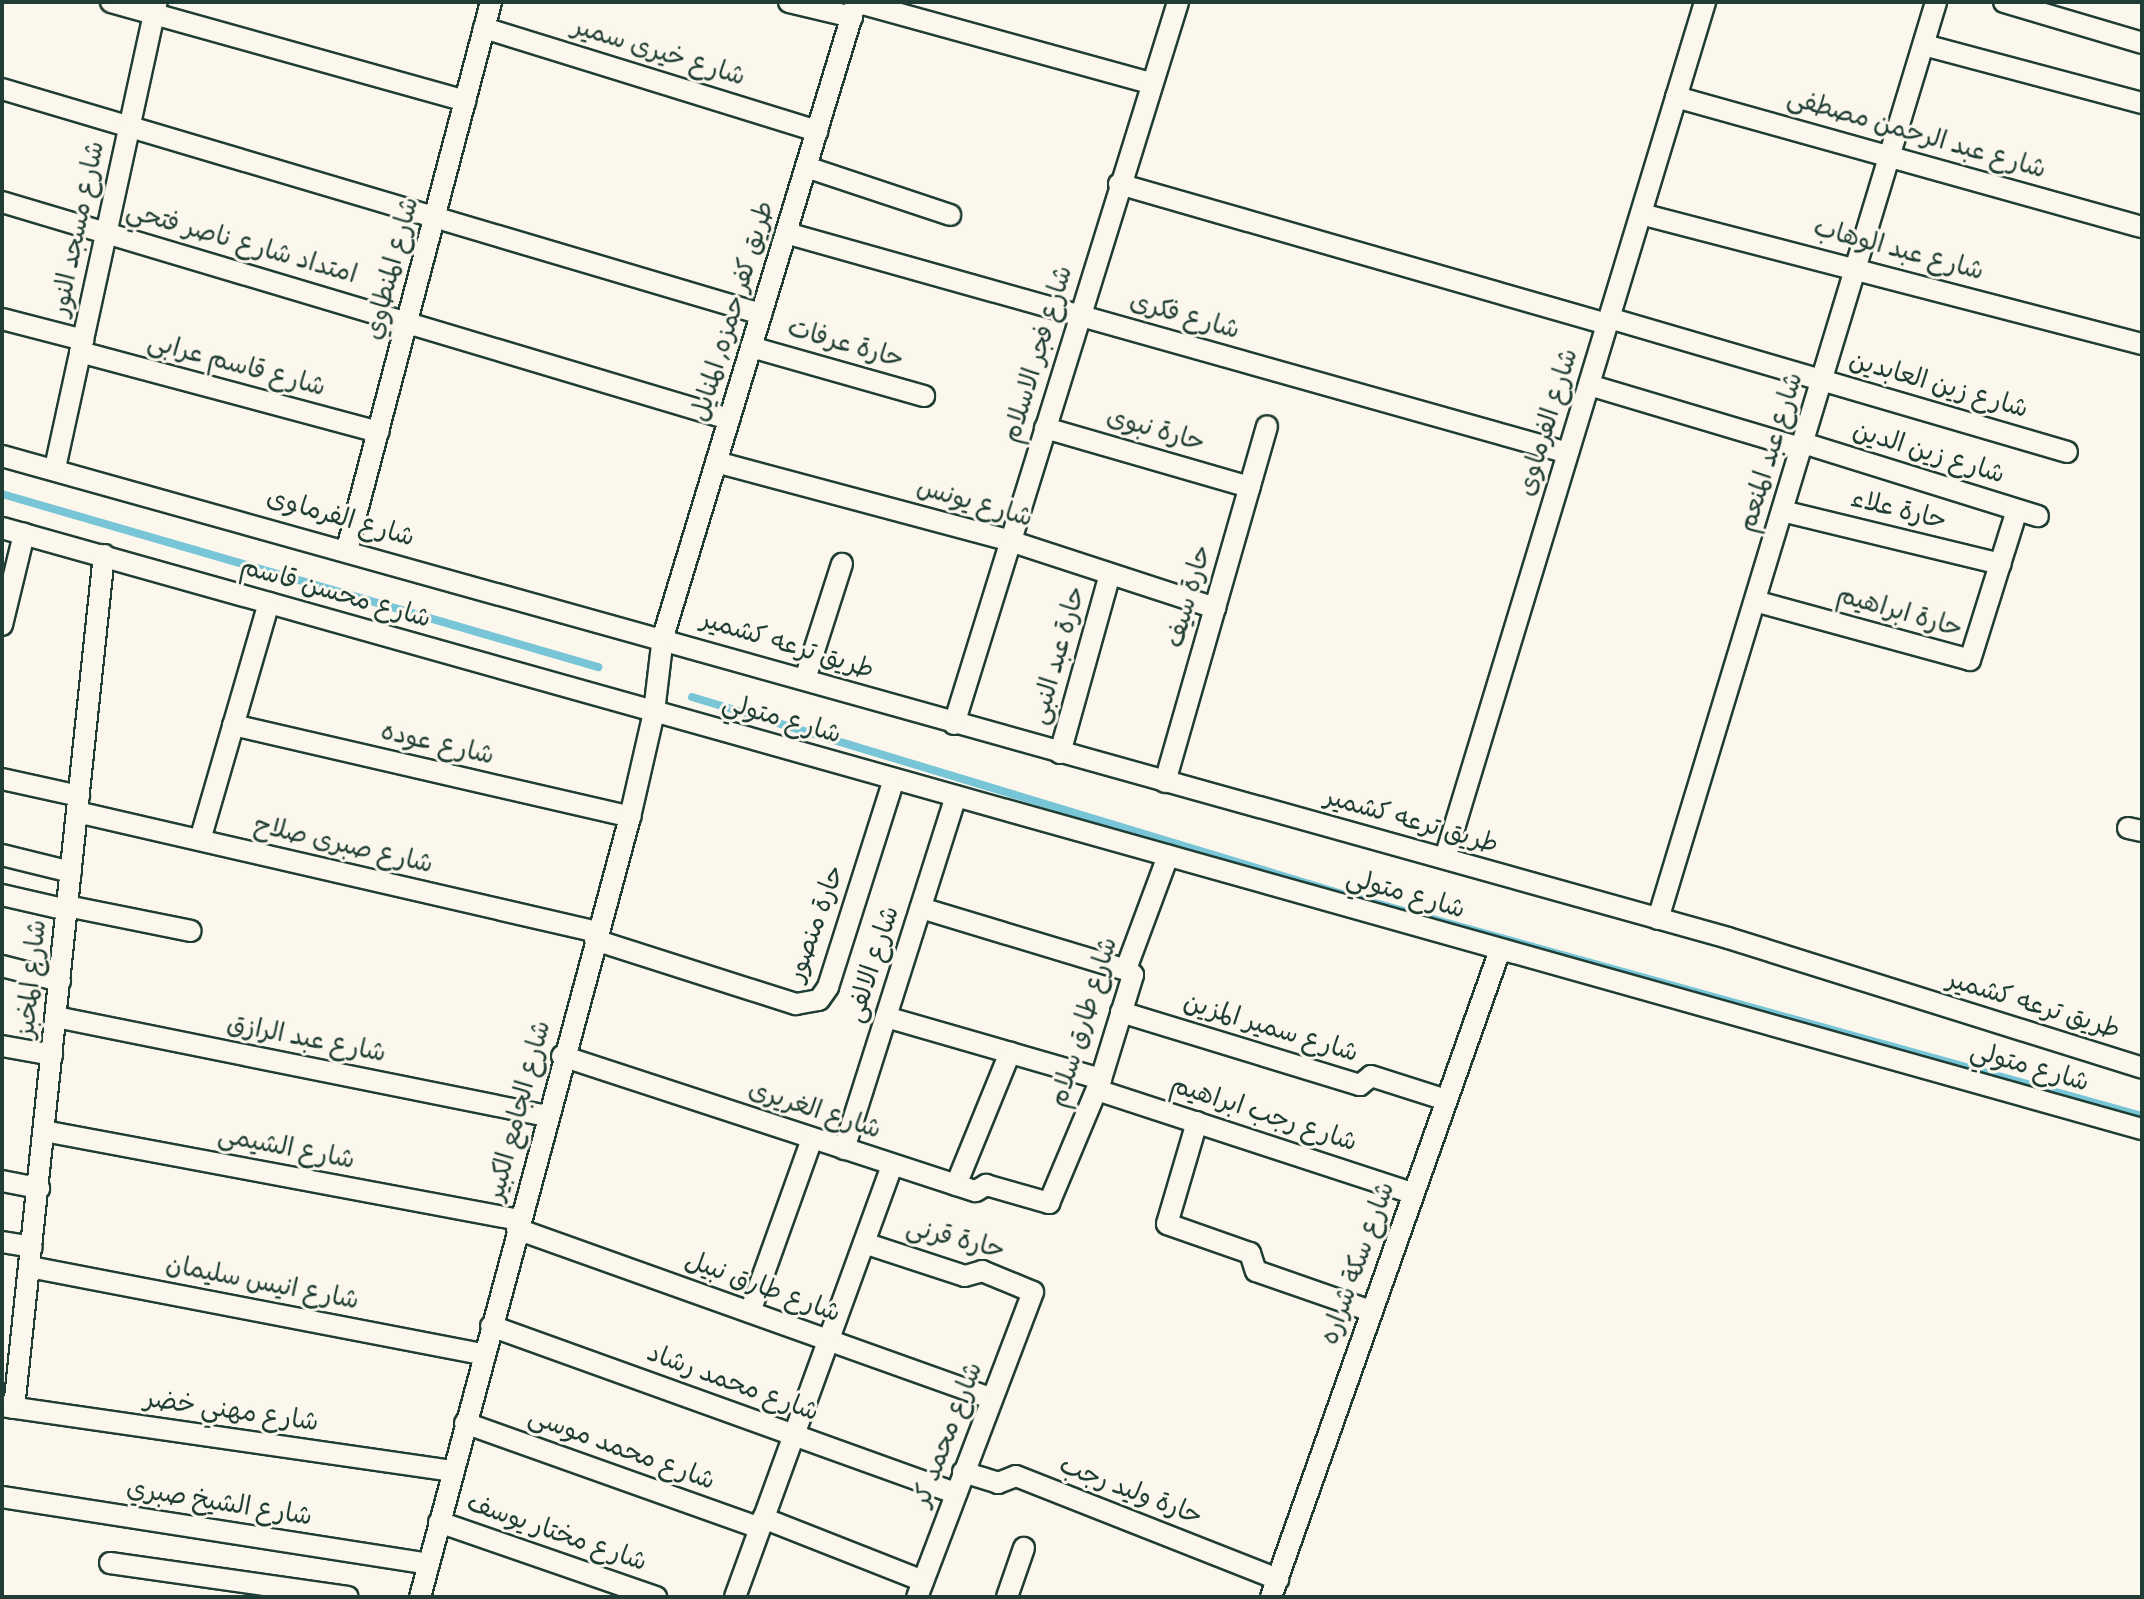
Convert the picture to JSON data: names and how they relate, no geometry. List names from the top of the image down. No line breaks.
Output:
{"streets":{"street":["شارع خيرى سمير","شارع عبد الرحمن مصطفى","شارع مسجد النور","امتداد شارع ناصر فتحي","شارع عبد الوهاب","شارع المنطاوي","طريق كفر حمزه, المنايل","شارع فكرى","حارة عرفات","شارع فجر الاسلام","شارع قاسم عرابى","شارع زين العابدين","شارع الفرماوى","حارة نبوى","شارع عبد المنعم","شارع زين الدين","شارع يونس","حارة علاء","شارع محسن قاسم","حارة سيف","حارة ابراهيم","طريق ترعه كشمير","حارة عبد النبى","شارع متولي","شارع عوده","شارع صبرى صلاح","حارة منصور","شارع الالفى","شارع المخبز","شارع طارق سلام","شارع سمير المزين","شارع عبد الرازق","شارع الجامع الكبير","شارع الغريرى","شارع رجب ابراهيم","شارع الشيمى","حارة قرنى","شارع سكة شراره","شارع انيس سليمان","شارع طارق نبيل","شارع محمد رشاد","شارع مهني خضر","شارع محمد كر","شارع محمد موسى","حارة وليد رجب","شارع الشيخ صبري","شارع مختار يوسف"]},"crossings":[["شارع خيرى سمير","شارع المنطاوي"],["شارع خيرى سمير","طريق كفر حمزه, المنايل"],["شارع عبد الرحمن مصطفى","شارع الفرماوى"],["شارع عبد الرحمن مصطفى","شارع عبد المنعم"],["شارع مسجد النور","امتداد شارع ناصر فتحي"],["شارع مسجد النور","شارع قاسم عرابى"],["شارع مسجد النور","شارع الفرماوى"],["امتداد شارع ناصر فتحي","شارع المنطاوي"],["امتداد شارع ناصر فتحي","طريق كفر حمزه, المنايل"],["شارع عبد الوهاب","شارع الفرماوى"],["شارع عبد الوهاب","شارع عبد المنعم"],["شارع المنطاوي","شارع قاسم عرابى"],["شارع المنطاوي","شارع الفرماوى"],["طريق كفر حمزه, المنايل","شارع فكرى"],["طريق كفر حمزه, المنايل","حارة عرفات"],["طريق كفر حمزه, المنايل","شارع الفرماوى"],["طريق كفر حمزه, المنايل","شارع يونس"],["طريق كفر حمزه, المنايل","طريق ترعه كشمير"],["طريق كفر حمزه, المنايل","شارع الجامع الكبير"],["شارع فكرى","شارع فجر الاسلام"],["شارع فكرى","شارع الفرماوى"],["شارع فجر الاسلام","شارع زين العابدين"],["شارع فجر الاسلام","حارة نبوى"],["شارع فجر الاسلام","شارع يونس"],["شارع فجر الاسلام","طريق ترعه كشمير"],["شارع زين العابدين","شارع الفرماوى"],["شارع زين العابدين","شارع عبد المنعم"],["شارع الفرماوى","شارع زين الدين"],["شارع الفرماوى","طريق ترعه كشمير"],["شارع الفرماوى","شارع الجامع الكبير"],["حارة نبوى","حارة سيف"],["شارع عبد المنعم","شارع زين الدين"],["شارع عبد المنعم","حارة علاء"],["شارع عبد المنعم","حارة ابراهيم"],["شارع عبد المنعم","طريق ترعه كشمير"],["شارع زين الدين","حارة ابراهيم"],["شارع يونس","حارة سيف"],["شارع يونس","حارة عبد النبى"],["حارة علاء","حارة ابراهيم"],["شارع محسن قاسم","شارع متولي"],["شارع محسن قاسم","شارع المخبز"],["شارع محسن قاسم","شارع الجامع الكبير"],["حارة سيف","طريق ترعه كشمير"],["طريق ترعه كشمير","حارة عبد النبى"],["طريق ترعه كشمير","شارع الجامع الكبير"],["شارع متولي","حارة منصور"],["شارع متولي","شارع الالفى"],["شارع متولي","شارع طارق سلام"],["شارع متولي","شارع الجامع الكبير"],["شارع متولي","شارع سكة شراره"],["شارع عوده","شارع الجامع الكبير"],["شارع صبرى صلاح","حارة منصور"],["شارع صبرى صلاح","شارع المخبز"],["شارع صبرى صلاح","شارع الجامع الكبير"],["حارة منصور","شارع الجامع الكبير"],["شارع الالفى","شارع الغريرى"],["شارع الالفى","شارع رجب ابراهيم"],["شارع المخبز","شارع عبد الرازق"],["شارع المخبز","شارع الشيمى"],["شارع المخبز","شارع انيس سليمان"],["شارع المخبز","شارع مهني خضر"],["شارع طارق سلام","شارع سمير المزين"],["شارع طارق سلام","شارع الغريرى"],["شارع طارق سلام","شارع رجب ابراهيم"],["شارع سمير المزين","شارع سكة شراره"],["شارع عبد الرازق","شارع الجامع الكبير"],["شارع الجامع الكبير","شارع الغريرى"],["شارع الجامع الكبير","شارع الشيمى"],["شارع الجامع الكبير","شارع انيس سليمان"],["شارع الجامع الكبير","شارع طارق نبيل"],["شارع الجامع الكبير","شارع محمد رشاد"],["شارع الجامع الكبير","شارع مهني خضر"],["شارع الجامع الكبير","شارع محمد موسى"],["شارع الجامع الكبير","شارع الشيخ صبري"],["شارع الجامع الكبير","شارع مختار يوسف"],["شارع رجب ابراهيم","شارع سكة شراره"],["شارع الشيمى","شارع طارق نبيل"],["حارة قرنى","شارع محمد كر"],["شارع سكة شراره","حارة وليد رجب"],["شارع طارق نبيل","شارع محمد كر"],["شارع محمد رشاد","شارع محمد كر"],["شارع محمد كر","شارع محمد موسى"],["شارع محمد كر","حارة وليد رجب"]]}
